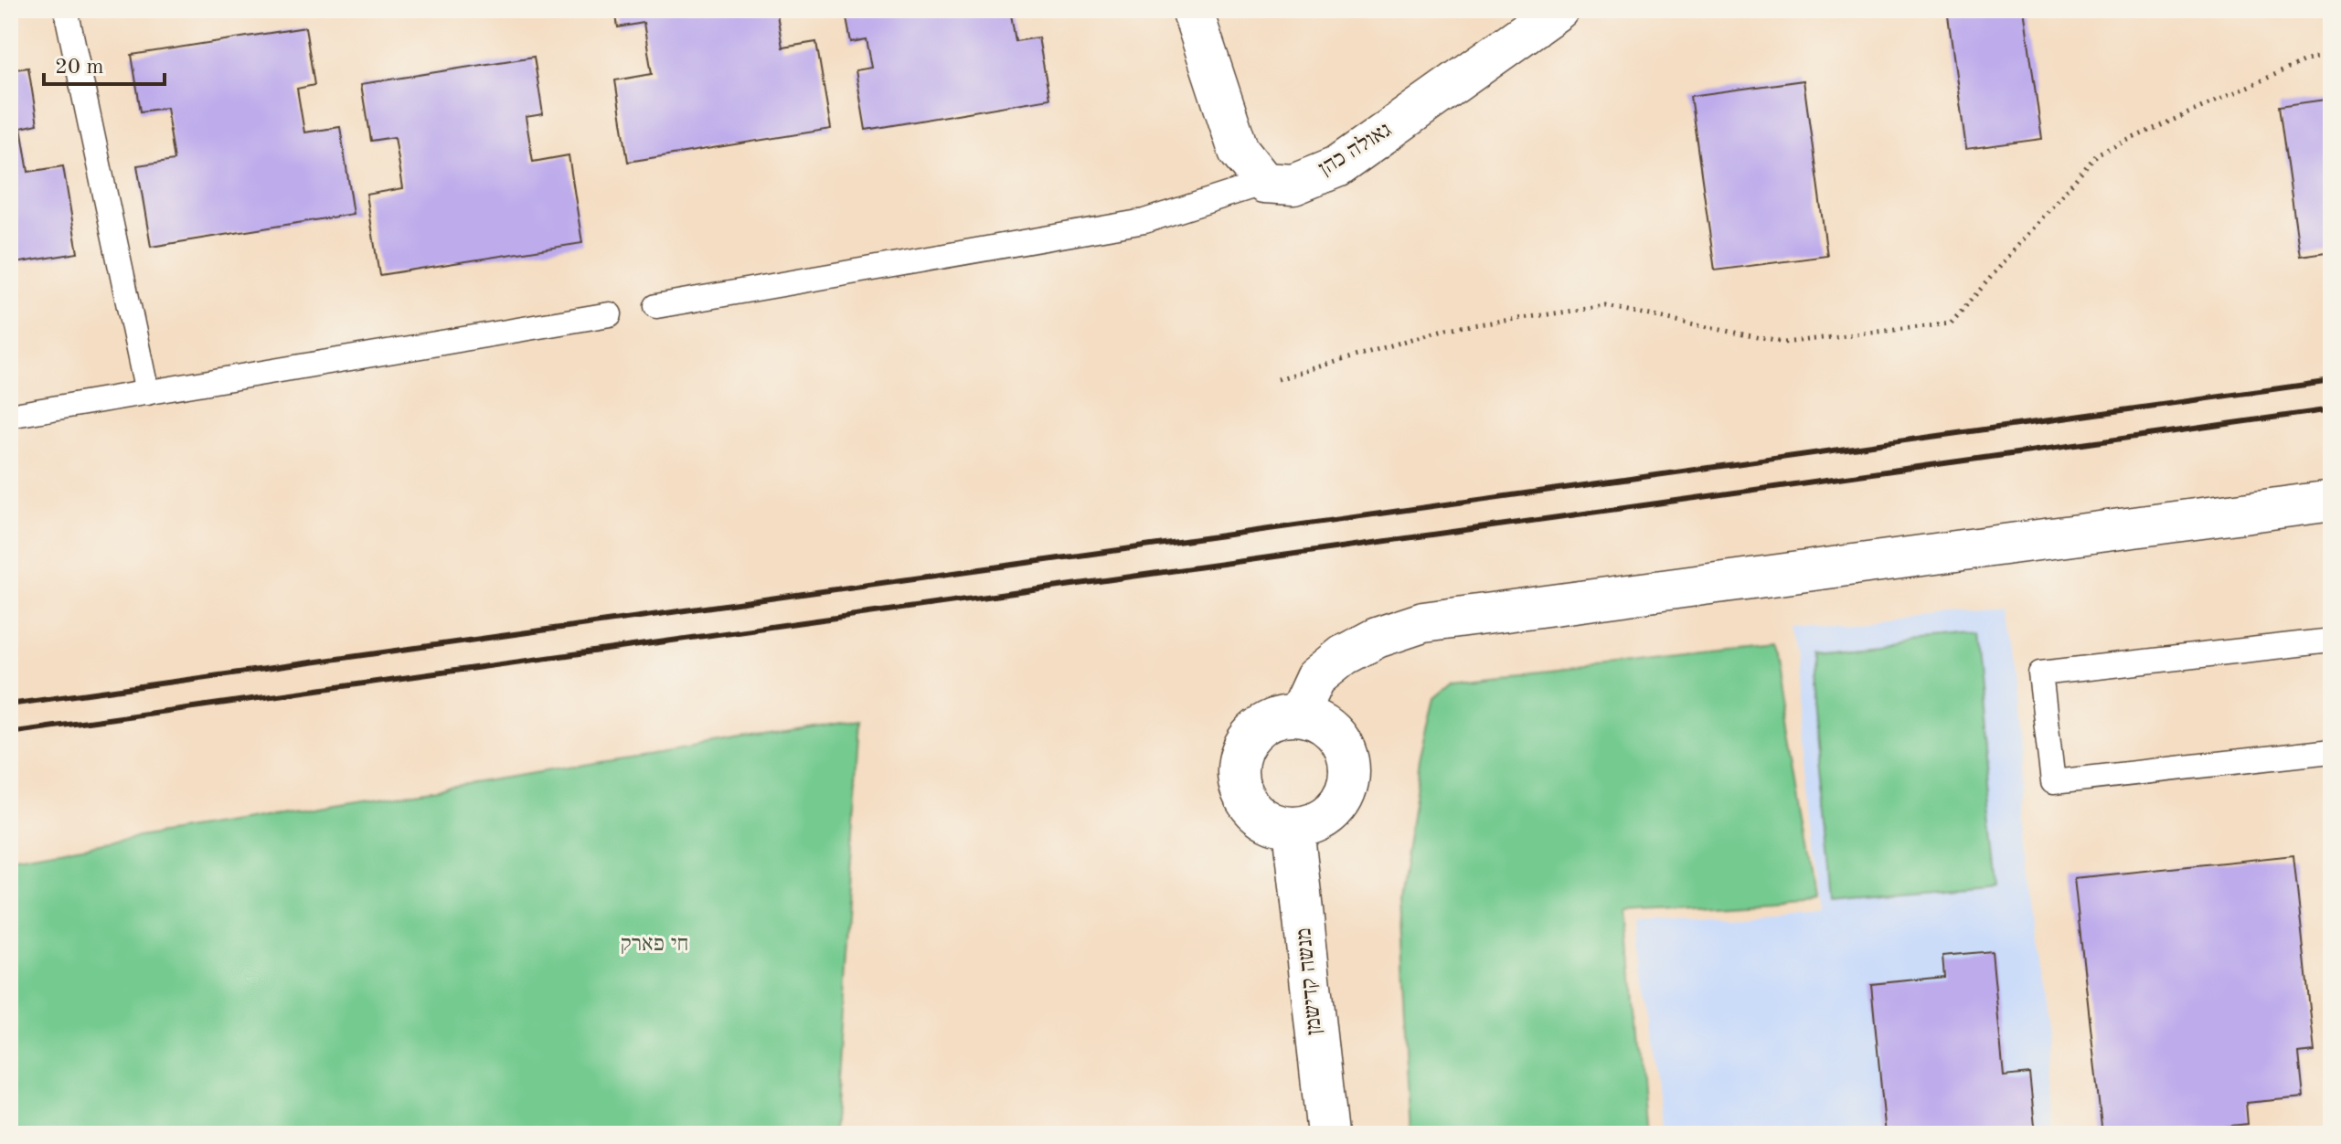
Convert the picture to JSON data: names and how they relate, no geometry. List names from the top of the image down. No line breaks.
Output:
{"streets":{"street":["גאולה כהן","מנשה קדישמן"]},"parks":["חי פארק"],"scale_bar":"20 m"}
